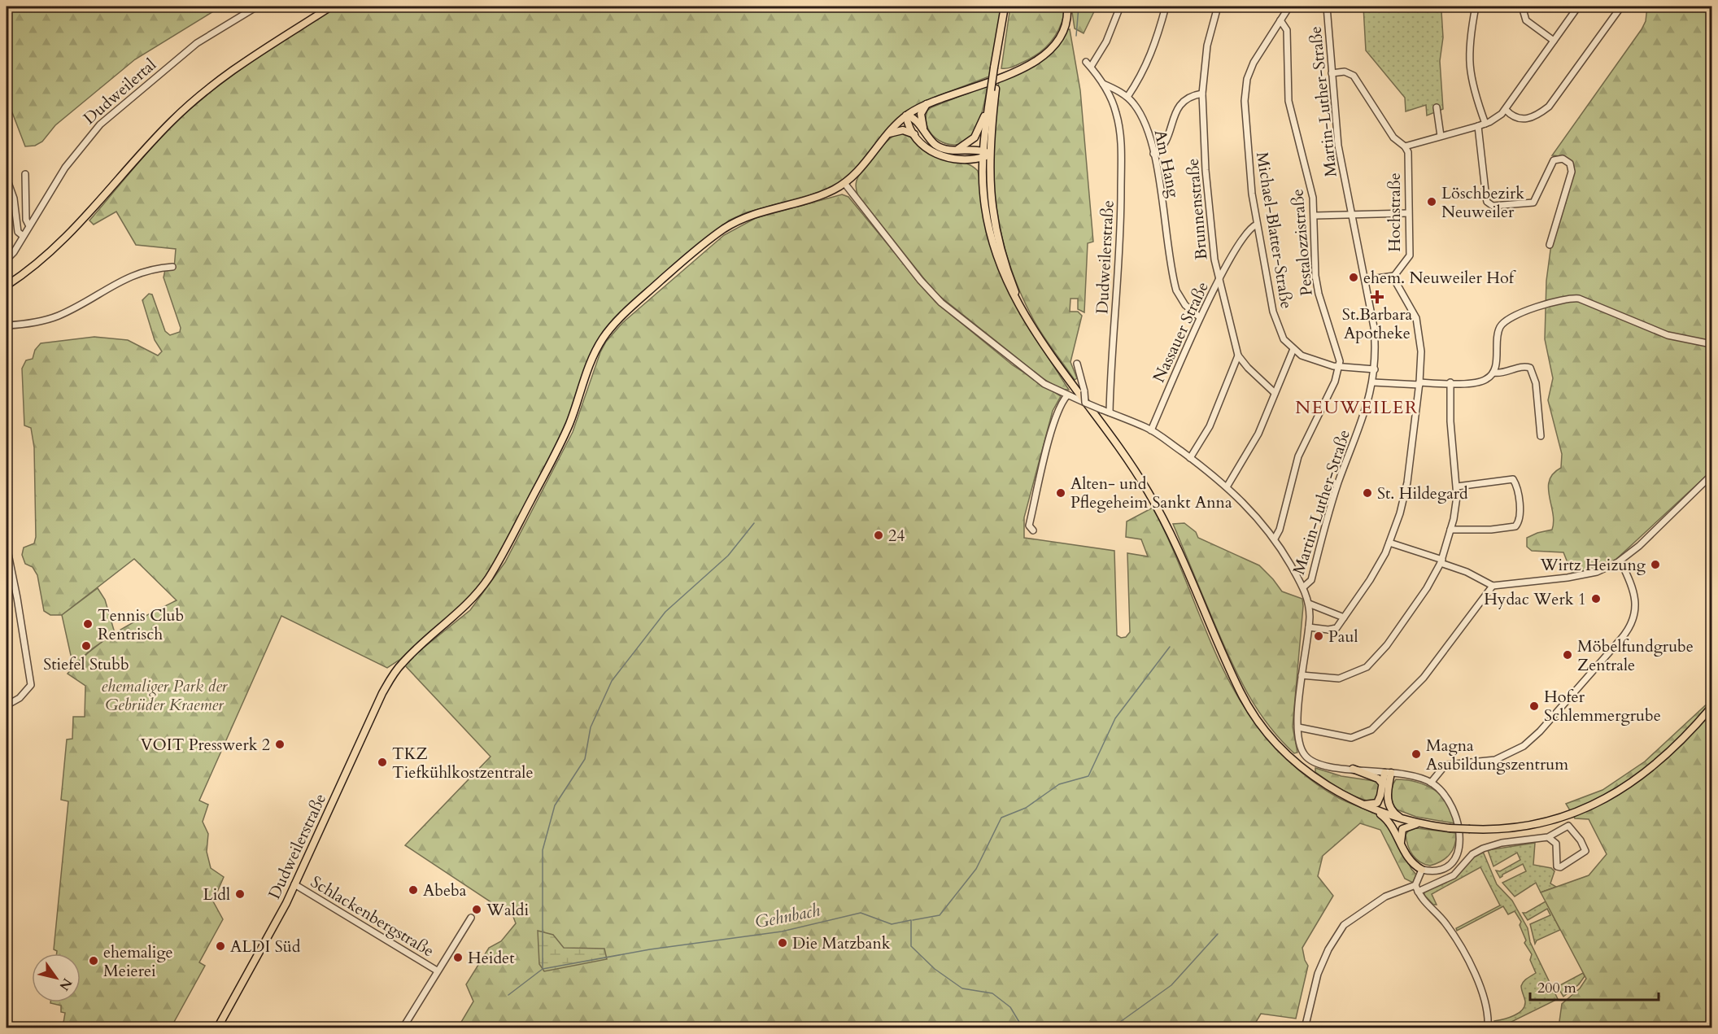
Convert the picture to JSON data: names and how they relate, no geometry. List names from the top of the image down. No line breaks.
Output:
{"streets":{"main road":["Dudweilerstraße"],"street":["Dudweilertal","Martin-Luther-Straße","Am Hang","Brunnenstraße","Hochstraße","Michael-Blatter-Straße","Pestalozzistraße","Nassauer Straße","Schlackenbergstraße"]},"crossings":[["Martin-Luther-Straße","Michael-Blatter-Straße"],["Am Hang","Dudweilerstraße"],["Am Hang","Nassauer Straße"],["Brunnenstraße","Nassauer Straße"],["Michael-Blatter-Straße","Pestalozzistraße"],["Michael-Blatter-Straße","Nassauer Straße"],["Dudweilerstraße","Schlackenbergstraße"]],"districts":["NEUWEILER"],"water":["Gehnbach"],"parks":["ehemaliger Park der Gebrüder Kraemer"],"places":{"other":["Löschbezirk Neuweiler","ehem. Neuweiler Hof","Alten- und Pflegeheim Sankt Anna","St. Hildegard","24","Wirtz Heizung","Hydac Werk 1","Tennis Club Rentrisch","Paul","Stiefel Stubb","Möbelfundgrube Zentrale","Hofer Schlemmergrube","VOIT Presswerk 2","Magna Asubildungszentrum","TKZ Tiefkühlkostzentrale","Abeba","Lidl","Waldi","Die Matzbank","ALDI Süd","Heidet","ehemalige Meierei"],"health":["St.Barbara Apotheke"]},"scale_bar":"200 m","north":"bottom right"}
